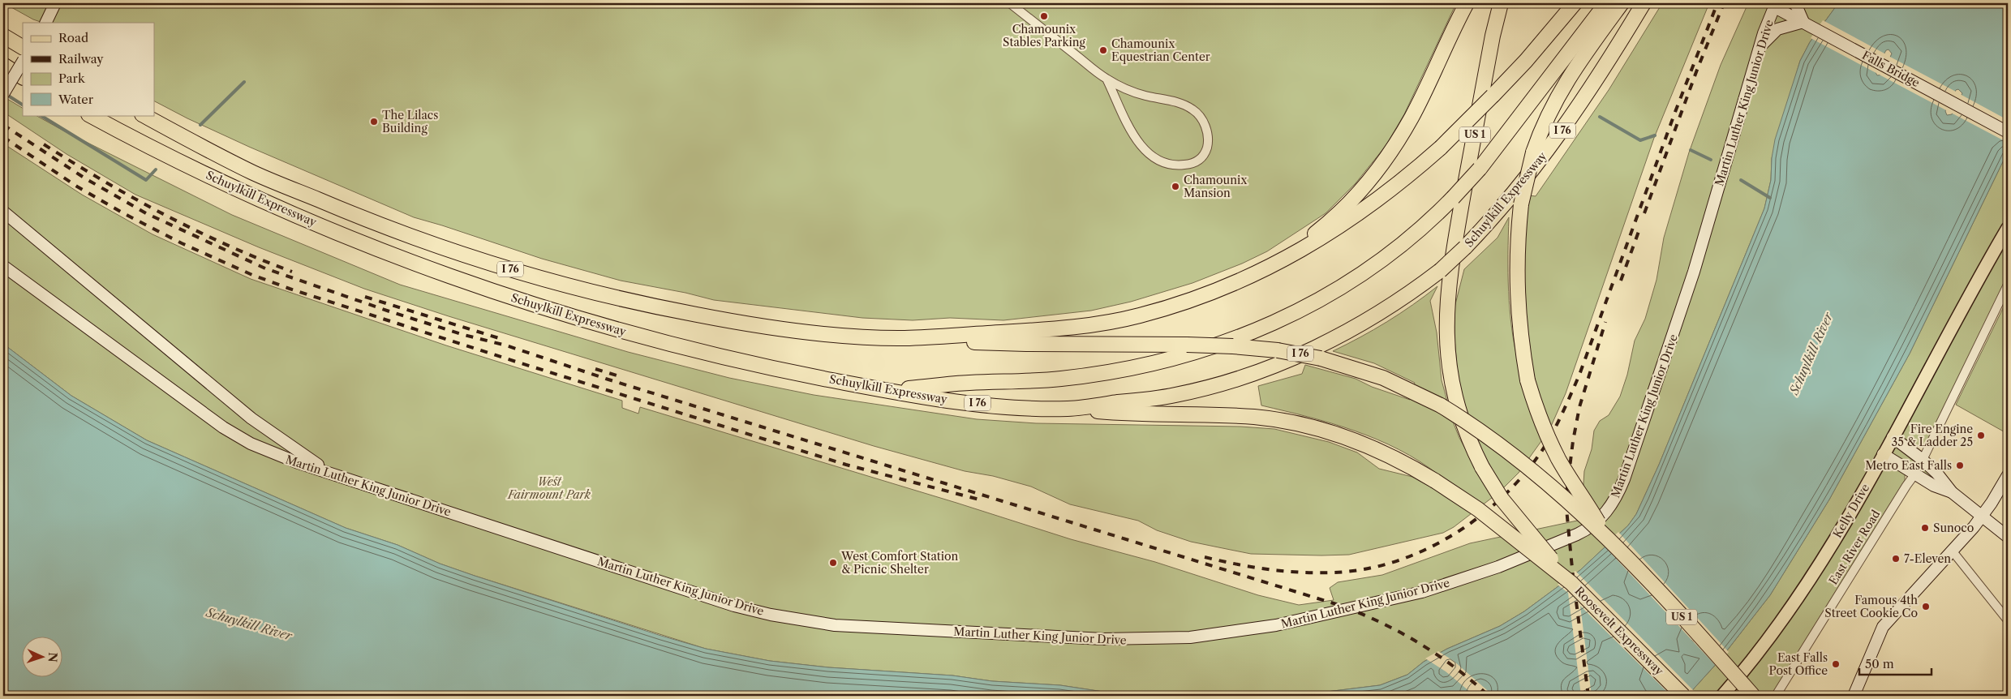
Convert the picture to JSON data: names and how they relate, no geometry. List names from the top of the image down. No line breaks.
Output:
{"streets":{"highway":["I 76","US 1","Schuylkill Expressway","Roosevelt Expressway"],"main road":["Falls Bridge","Martin Luther King Junior Drive","Kelly Drive"],"street":["East River Road"]},"crossings":[["Falls Bridge","Martin Luther King Junior Drive"],["US 1","Roosevelt Expressway"]],"water":["Schuylkill River"],"parks":["West Fairmount Park"],"places":["Chamounix Stables Parking","Chamounix Equestrian Center","The Lilacs Building","Chamounix Mansion","Fire Engine 35 & Ladder 25","Metro East Falls","Sunoco","7-Eleven","West Comfort Station & Picnic Shelter","Famous 4th Street Cookie Co","East Falls Post Office"],"legend":["Road","Railway","Park","Water"],"scale_bar":"50 m","north":"right"}
